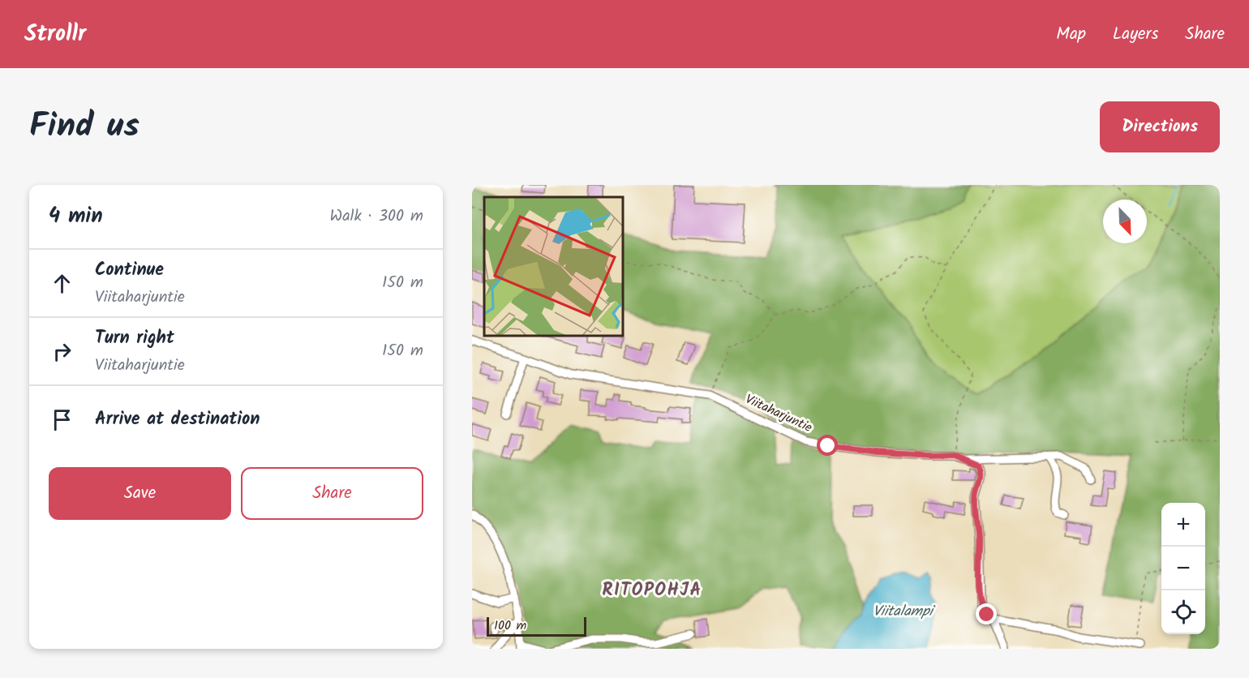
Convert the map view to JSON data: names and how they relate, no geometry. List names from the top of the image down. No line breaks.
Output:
{"streets":{"street":["Viitaharjuntie"]},"districts":["RITOPOHJA"],"water":["Viitalampi"],"scale_bar":"100 m","north":"bottom right","page":{"header":"Strollr","nav":["Map","Layers","Share"],"title":"Find us","buttons":["Directions",["Save","Share"]],"heading":["4 min","Walk · 300 m"],"list":[["Continue","Viitaharjuntie","150 m"],["Turn right","Viitaharjuntie","150 m"],"Arrive at destination"],"map_buttons":["+","−"],"scale":"100 m"}}
